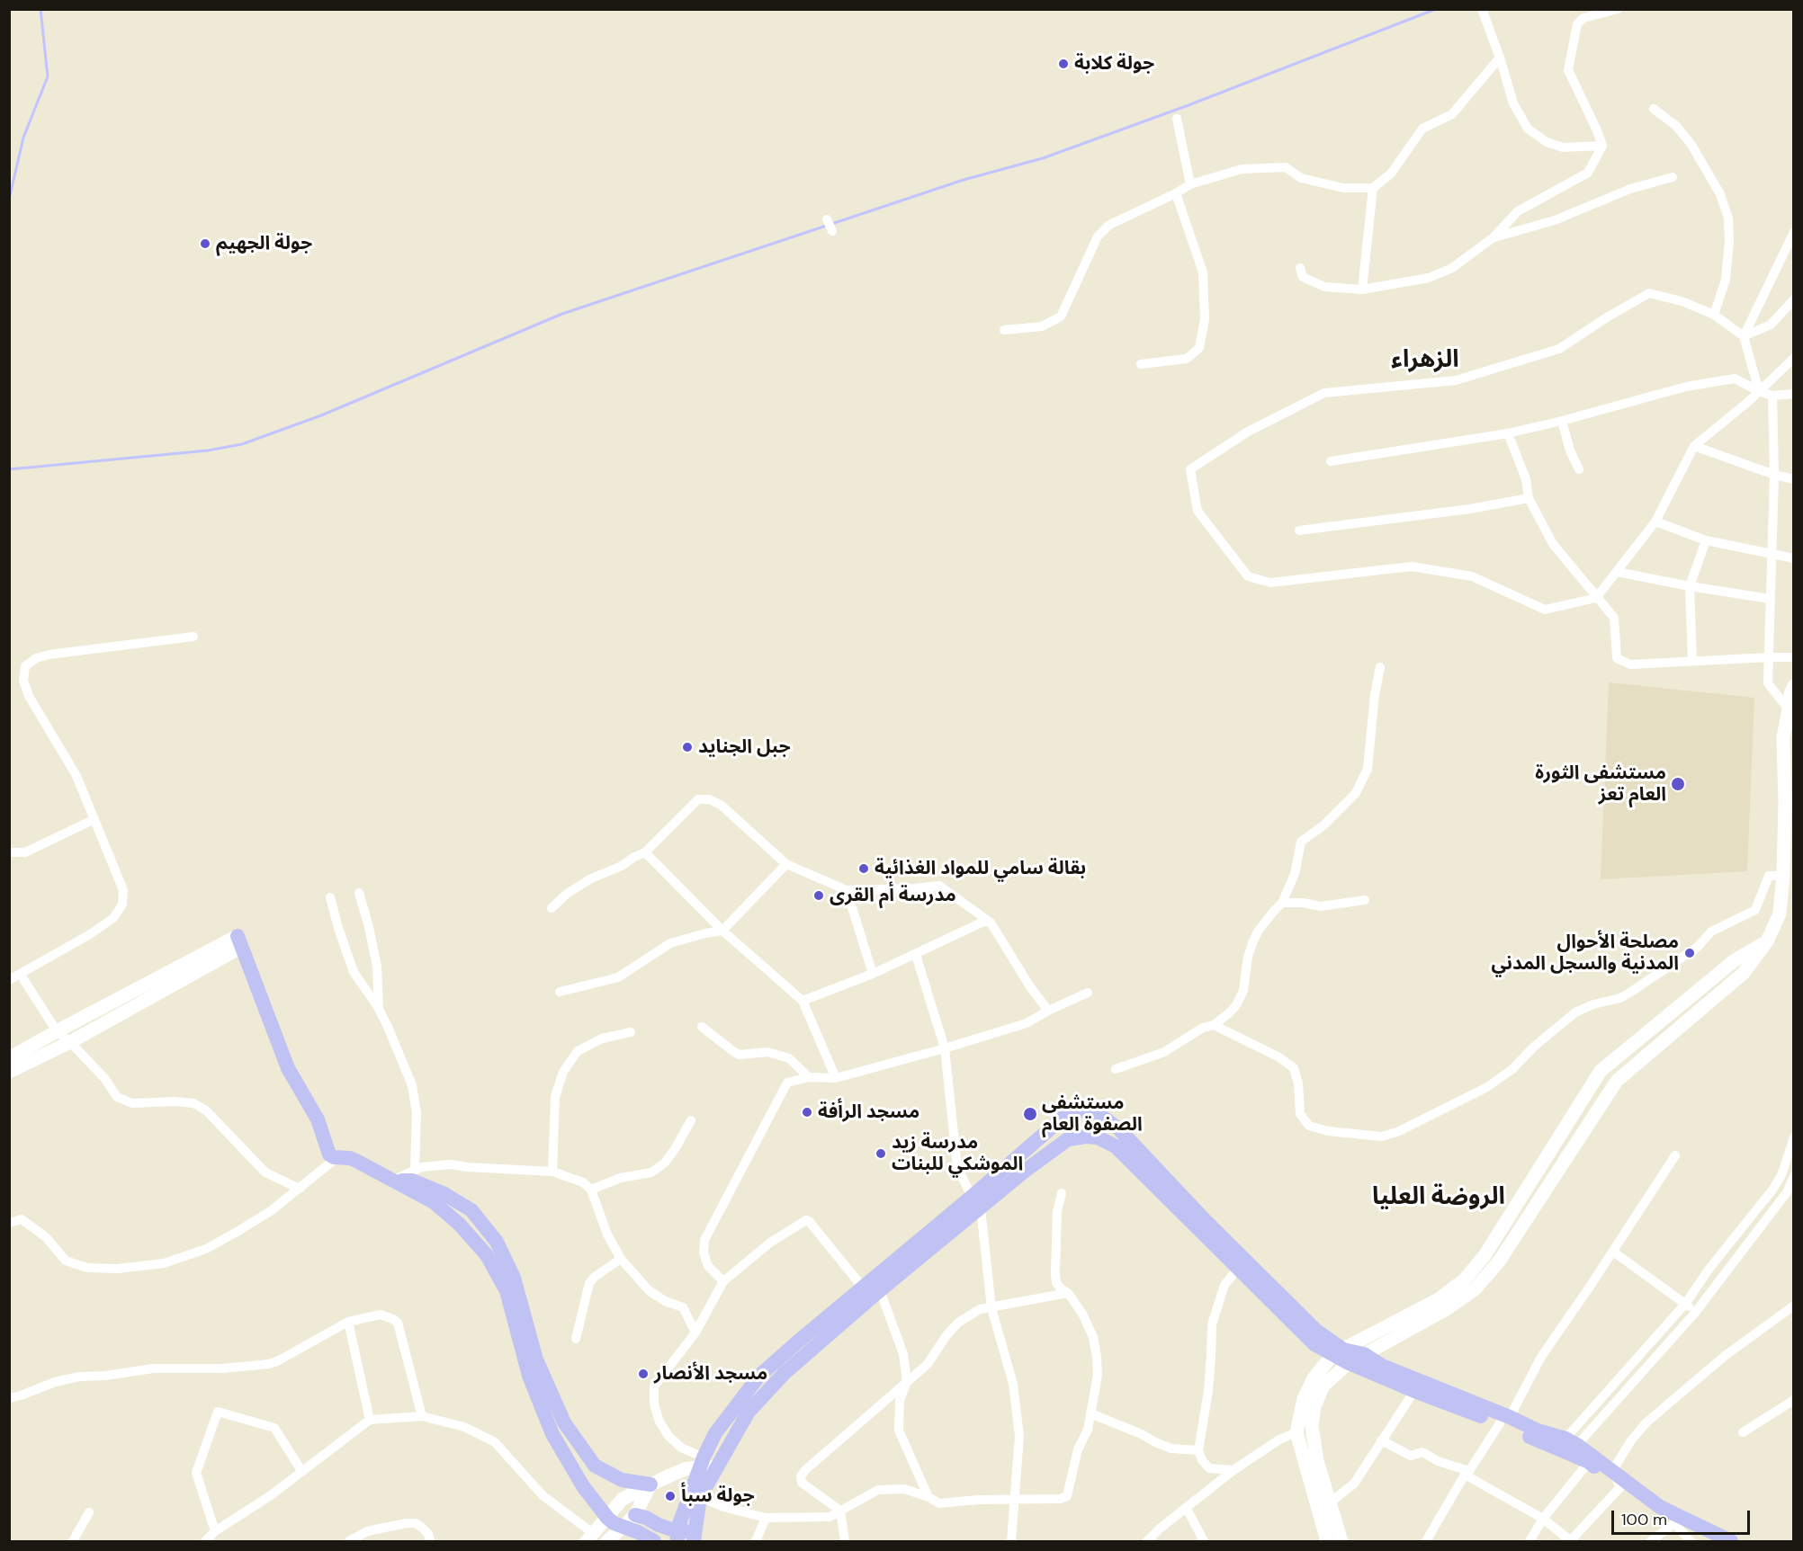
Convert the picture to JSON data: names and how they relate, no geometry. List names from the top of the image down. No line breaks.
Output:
{"districts":["الزهراء","الروضة العليا"],"places":["جولة كلابة","جولة الجهيم","جبل الجنايد","مستشفى الثورة العام تعز","بقالة سامي للمواد الغذائية","مدرسة أم القرى","مصلحة الأحوال المدنية والسجل المدني","مسجد الرأفة","مستشفى الصفوة العام","مدرسة زيد الموشكي للبنات","مسجد الأنصار","جولة سبأ"],"scale_bar":"100 m"}
